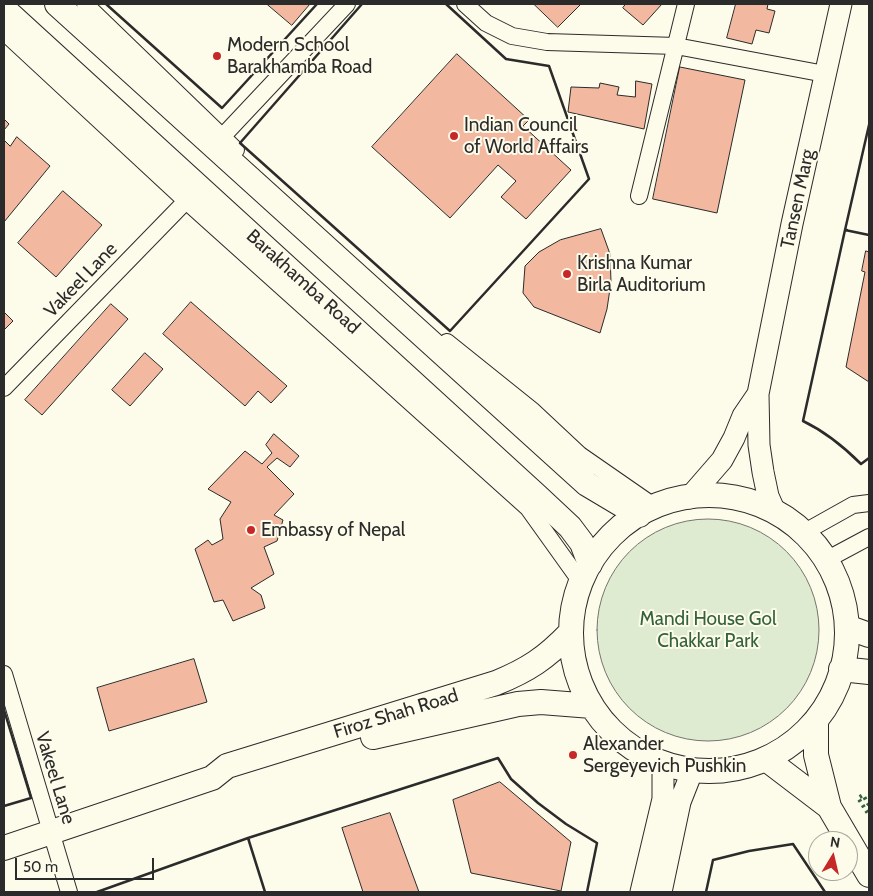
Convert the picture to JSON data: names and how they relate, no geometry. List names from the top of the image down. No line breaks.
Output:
{"streets":{"main road":["Barakhamba Road","Firoz Shah Road"],"street":["Tansen Marg","Vakeel Lane"]},"crossings":[["Vakeel Lane","Firoz Shah Road"]],"parks":["Mandi House Gol Chakkar Park"],"places":["Modern School Barakhamba Road","Indian Council of World Affairs","Krishna Kumar Birla Auditorium","Embassy of Nepal","Alexander Sergeyevich Pushkin"],"scale_bar":"50 m","north":"top"}
